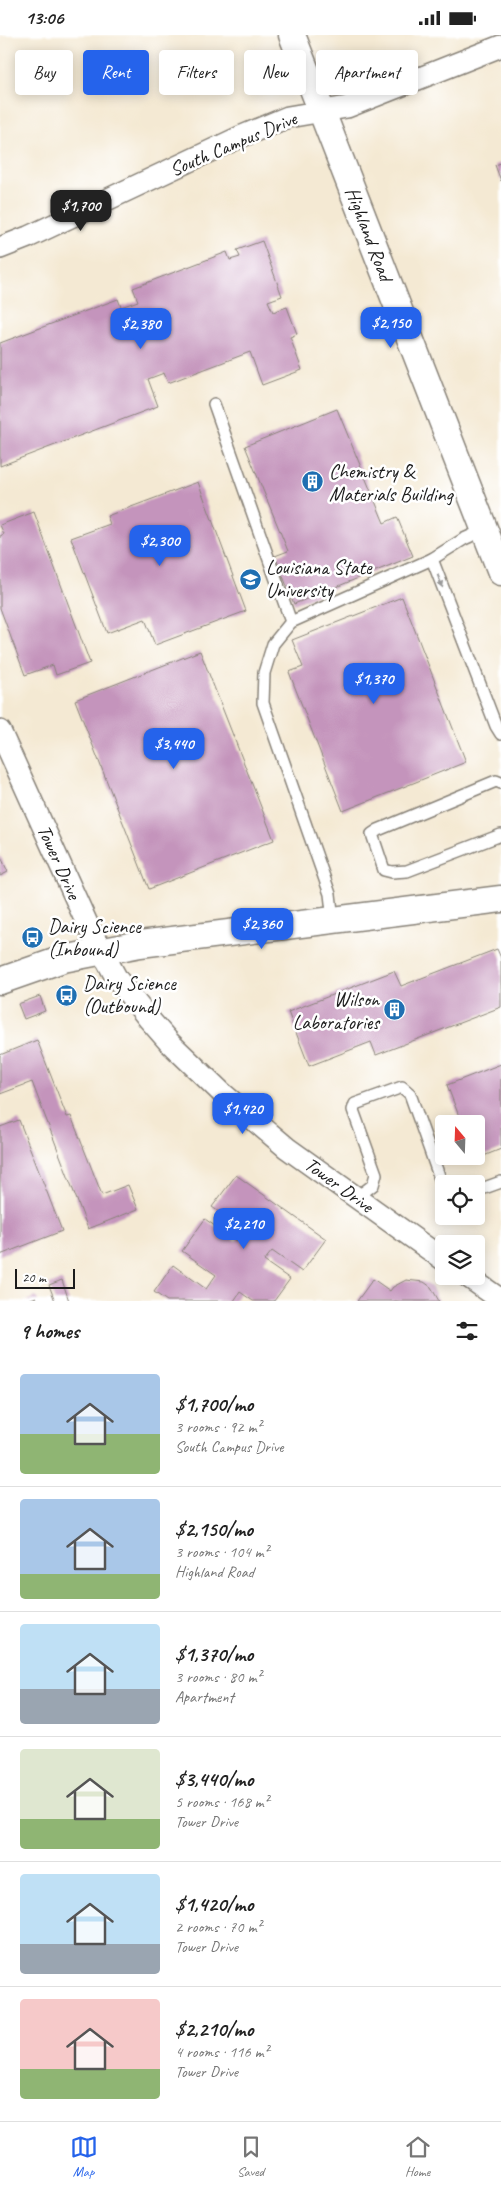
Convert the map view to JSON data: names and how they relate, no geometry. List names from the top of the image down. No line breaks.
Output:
{"streets":{"street":["South Campus Drive","Highland Road","Tower Drive"]},"crossings":[["South Campus Drive","Highland Road"]],"places":{"building":["Chemistry & Materials Building","Wilson Laboratories"],"school or university":["Louisiana State University"],"bus stop":["Dairy Science (Inbound)","Dairy Science (Outbound)"]},"scale_bar":"20 m","north":"top","page":{"status":"13:06","chip":["Buy","Rent","Filters","New","Apartment"],"price":["$1,700","$2,150","$2,380","$2,300","$1,370","$3,440","$2,360","$1,420","$2,210"],"scale":"20 m","heading":"9 homes","list":[{"name":"$1,700/mo","note":"3 rooms · 92 m² · South Campus Drive"},{"name":"$2,150/mo","note":"3 rooms · 104 m² · Highland Road"},{"name":"$1,370/mo","note":"3 rooms · 80 m² · Apartment"},{"name":"$3,440/mo","note":"5 rooms · 168 m² · Tower Drive"},{"name":"$1,420/mo","note":"2 rooms · 70 m² · Tower Drive"},{"name":"$2,210/mo","note":"4 rooms · 116 m² · Tower Drive"}],"tabs":["Map","Saved","Home"]}}
